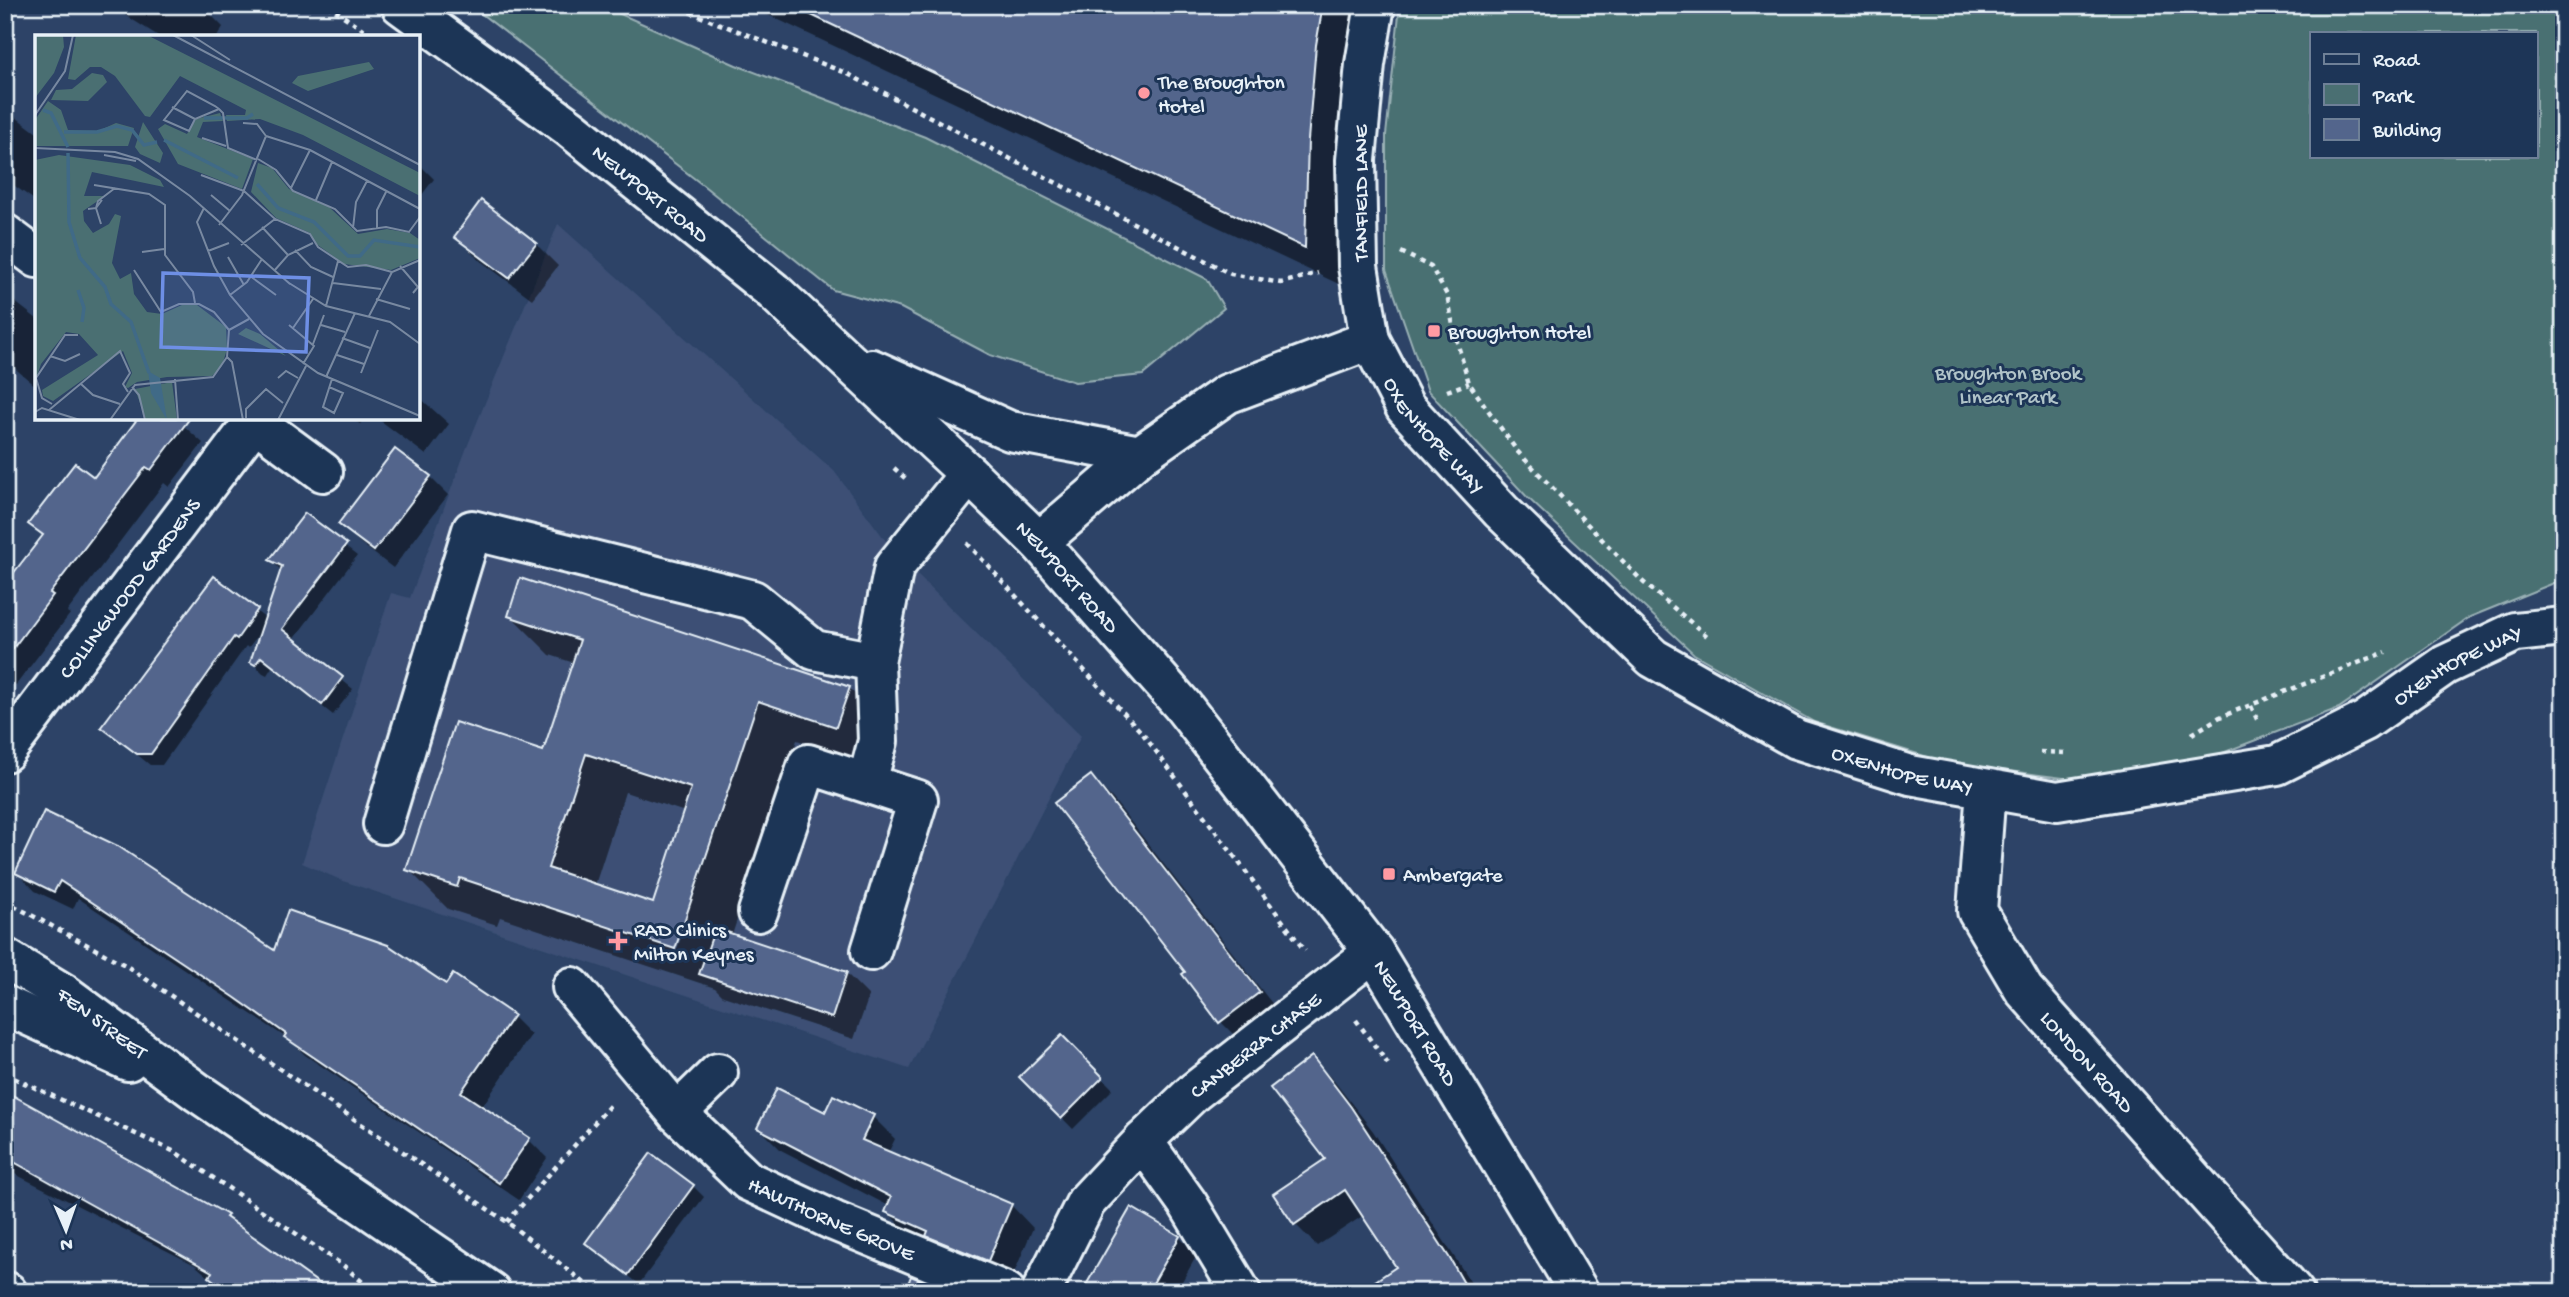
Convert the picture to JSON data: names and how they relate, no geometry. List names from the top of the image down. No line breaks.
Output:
{"streets":{"street":["NEWPORT ROAD","TANFIELD LANE","OXENHOPE WAY","COLLINGWOOD GARDENS","FEN STREET","CANBERRA CHASE","LONDON ROAD","HAWTHORNE GROVE"]},"crossings":[["NEWPORT ROAD","CANBERRA CHASE"],["TANFIELD LANE","OXENHOPE WAY"],["OXENHOPE WAY","LONDON ROAD"]],"parks":["Broughton Brook Linear Park"],"places":{"other":["The Broughton Hotel"],"transit":["Broughton Hotel","Ambergate"],"health":["RAD Clinics Milton Keynes"]},"legend":["Road","Park","Building"],"north":"bottom"}
